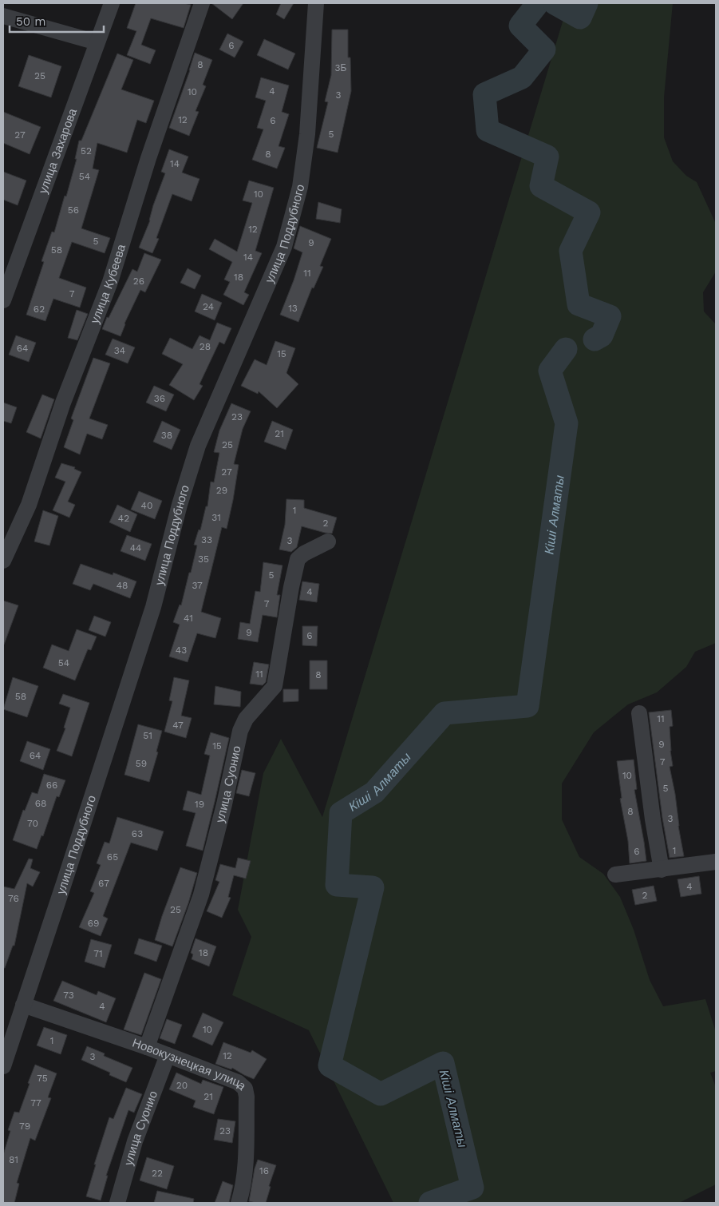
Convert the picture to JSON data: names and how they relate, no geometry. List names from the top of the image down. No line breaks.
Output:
{"streets":{"street":["улица Захарова","улица Поддубного","улица Кубеева","улица Суонио","Новокузнецкая улица"]},"crossings":[["улица Поддубного","Новокузнецкая улица"],["улица Суонио","Новокузнецкая улица"]],"water":["Кіші Алматы"],"house_numbers":["6","8","3Б","25","4","10","3","12","6","5","27","52","8","14","54","10","56","12","5","9","58","14","11","18","26","7","24","13","62","28","64","34","15","36","23","21","38","25","27","29","40","1","31","42","2","33","3","44","35","5","48","37","4","7","41","9","6","43","54","11","8","58","11","47","51","9","15","64","7","59","10","66","5","68","19","8","3","70","63","1","6","65","67","4","2","76","25","69","18","71","73","4","10","1","12","3","75","20","21","77","79","23","81","16","22"],"scale_bar":"50 m"}
